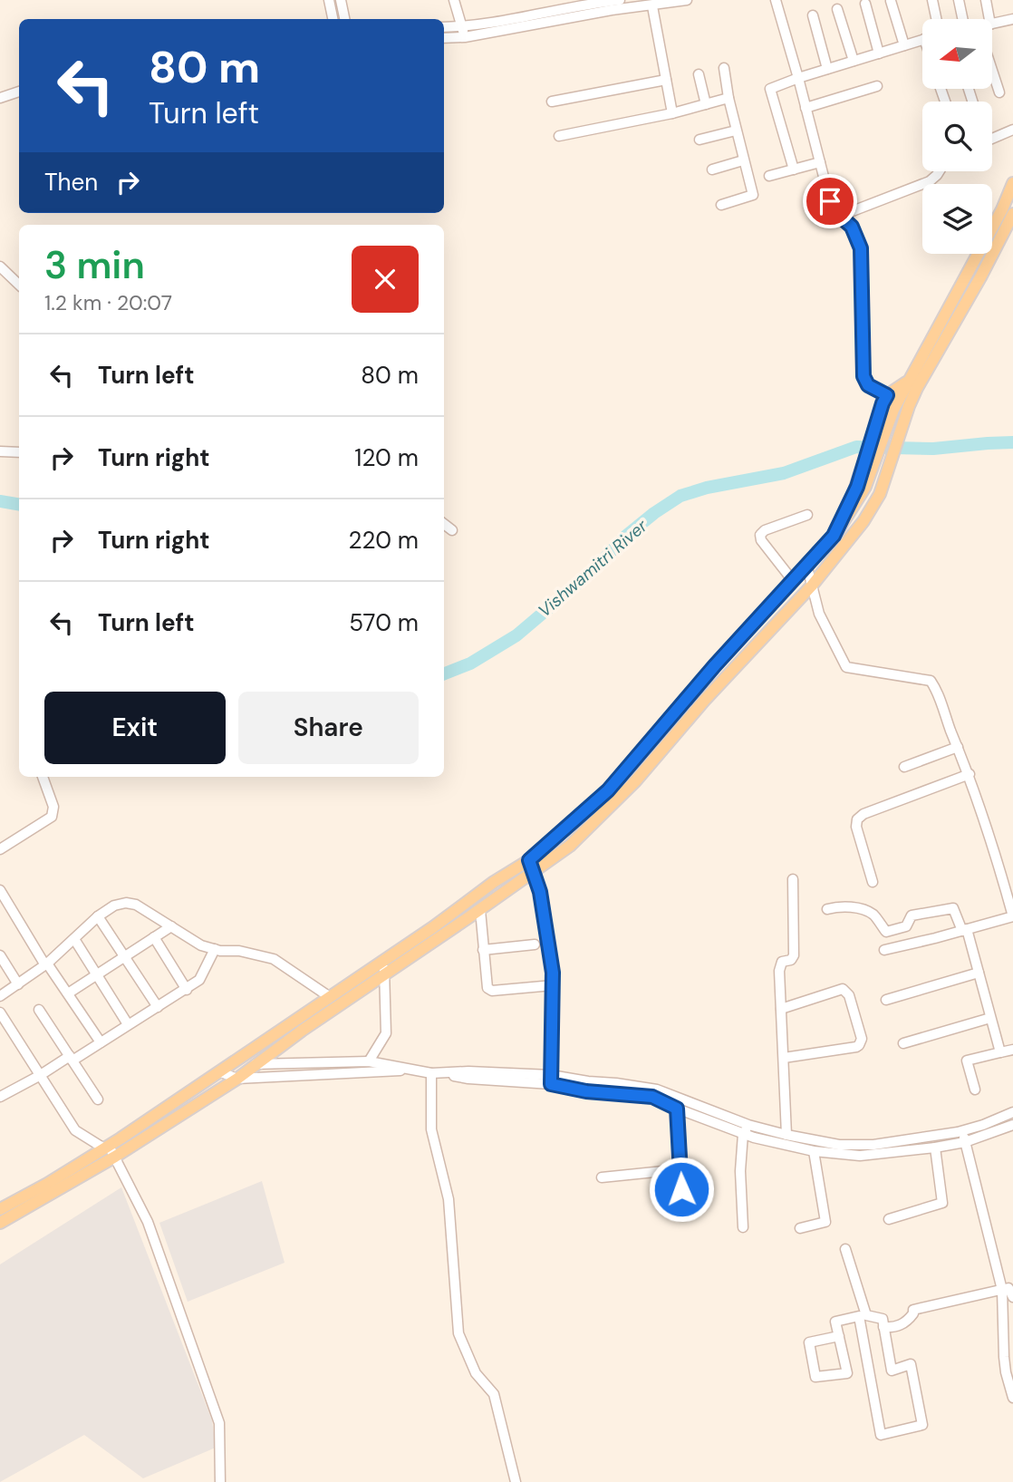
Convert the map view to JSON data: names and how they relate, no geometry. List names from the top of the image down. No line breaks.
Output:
{"water":["Vishwamitri River"],"north":"left","page":{"turn":["80 m","Turn left"],"then":"Then","heading":["3 min","1.2 km · 20:07"],"list":[{"name":"Turn left","value":"80 m"},{"name":"Turn right","value":"120 m"},{"name":"Turn right","value":"220 m"},{"name":"Turn left","value":"570 m"}],"buttons":["Exit","Share"]}}
